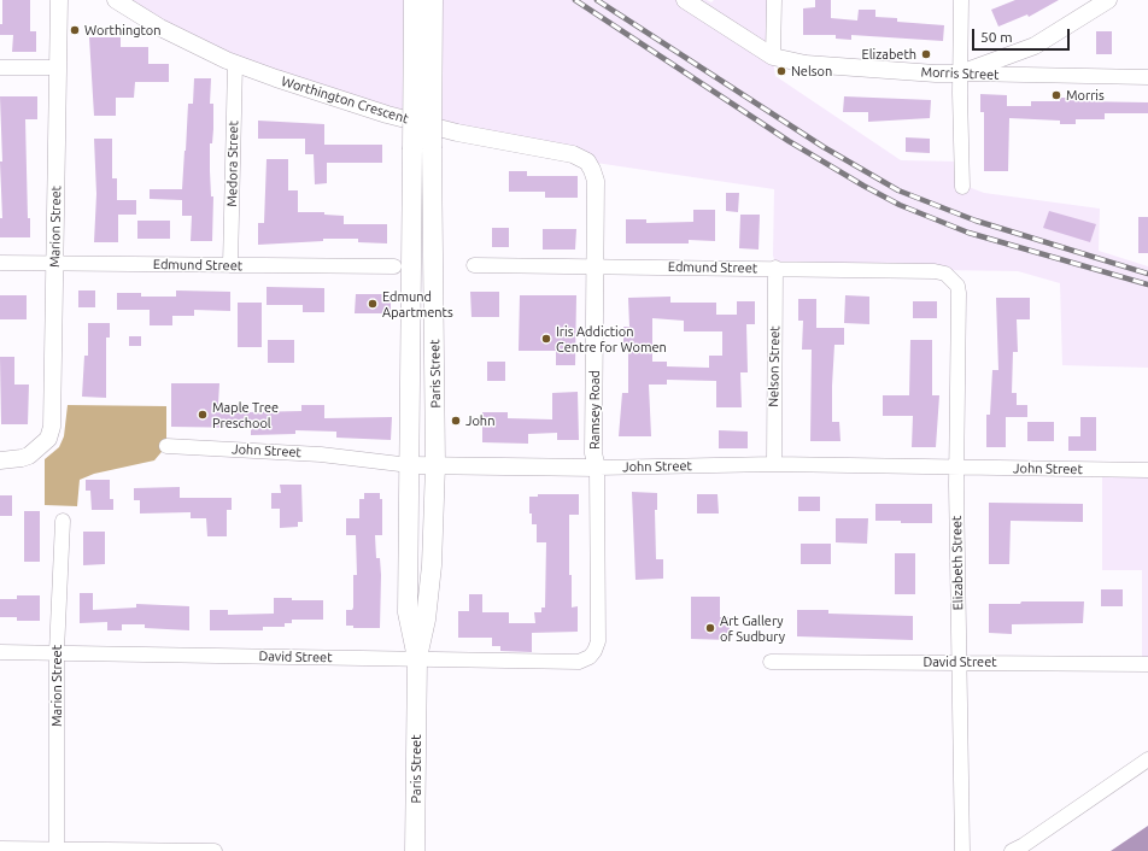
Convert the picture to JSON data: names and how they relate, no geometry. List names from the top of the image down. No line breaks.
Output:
{"streets":{"main road":["Paris Street"],"street":["Morris Street","Worthington Crescent","Medora Street","Marion Street","Edmund Street","Nelson Street","Ramsey Road","John Street","Elizabeth Street","David Street"]},"crossings":[["Worthington Crescent","Medora Street"],["Worthington Crescent","Ramsey Road"],["Medora Street","Edmund Street"],["Marion Street","Edmund Street"],["Marion Street","David Street"],["Edmund Street","Nelson Street"],["Edmund Street","Ramsey Road"],["Edmund Street","Elizabeth Street"],["Nelson Street","John Street"],["Paris Street","John Street"],["Paris Street","David Street"],["Ramsey Road","John Street"],["Ramsey Road","David Street"],["John Street","Elizabeth Street"],["Elizabeth Street","David Street"]],"places":["Worthington","Elizabeth","Nelson","Morris","Edmund Apartments","Iris Addiction Centre for Women","Maple Tree Preschool","John","Art Gallery of Sudbury"],"scale_bar":"50 m"}
